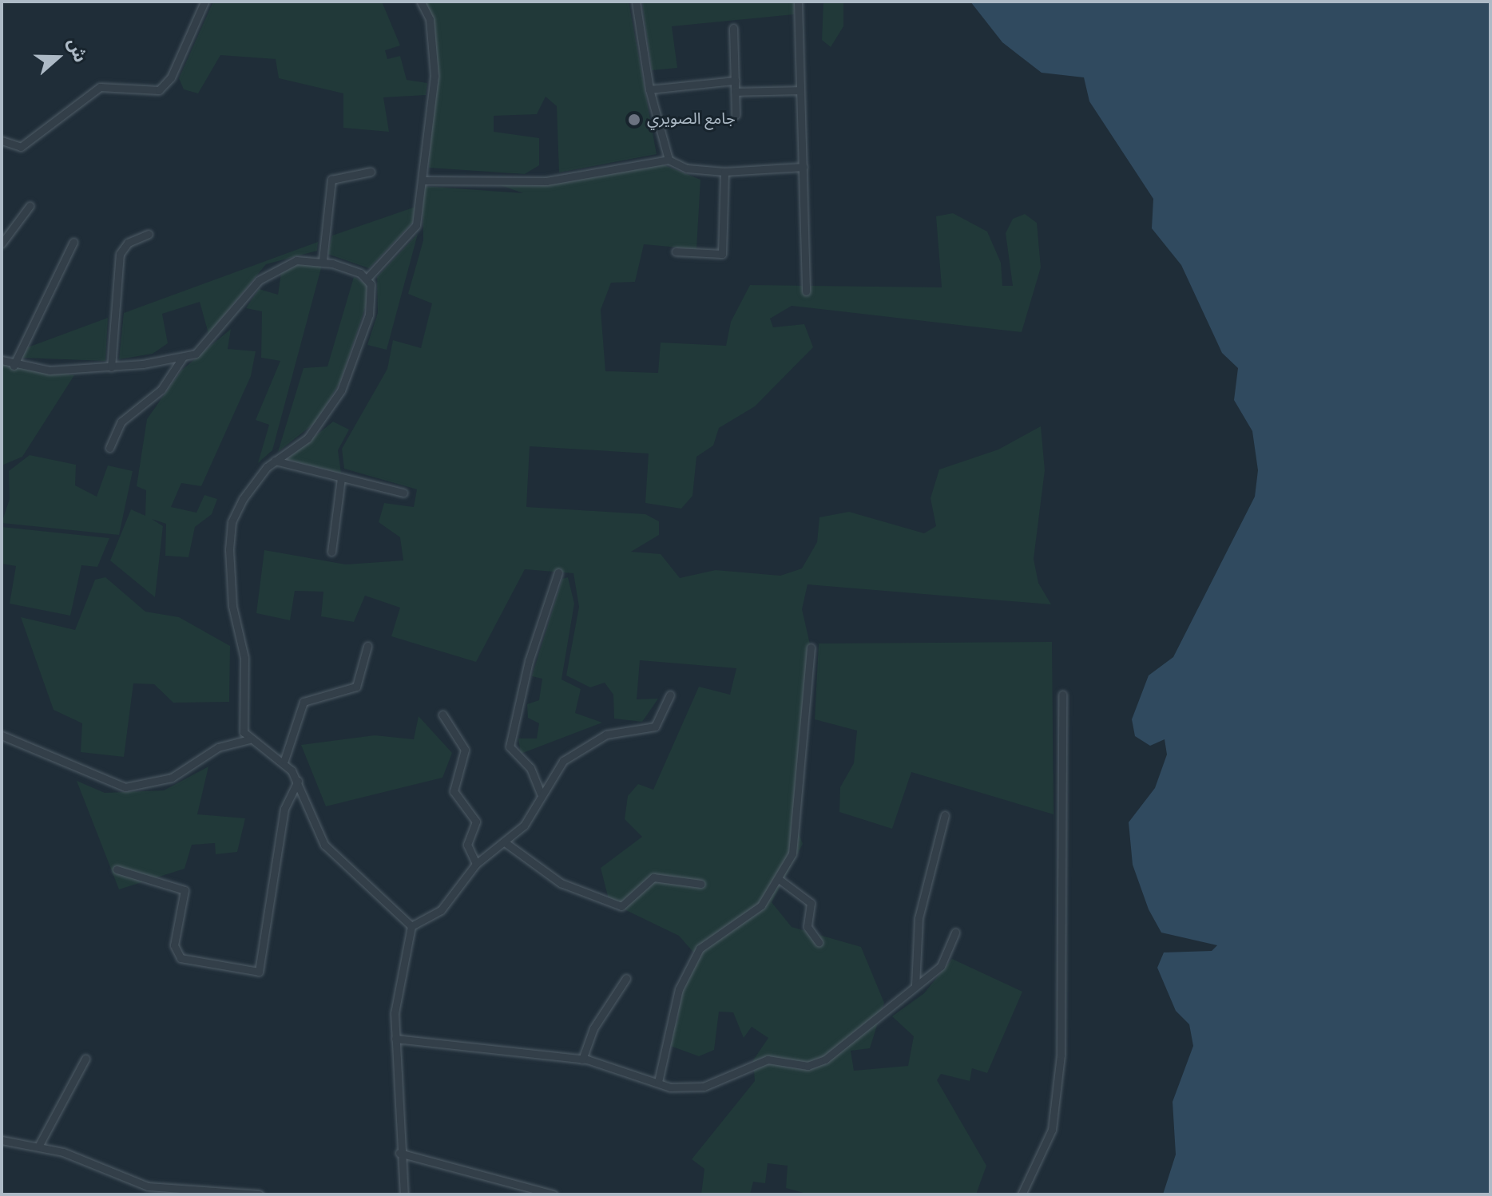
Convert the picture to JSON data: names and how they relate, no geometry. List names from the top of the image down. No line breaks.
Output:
{"places":["جامع الصويري"],"north":"right"}
